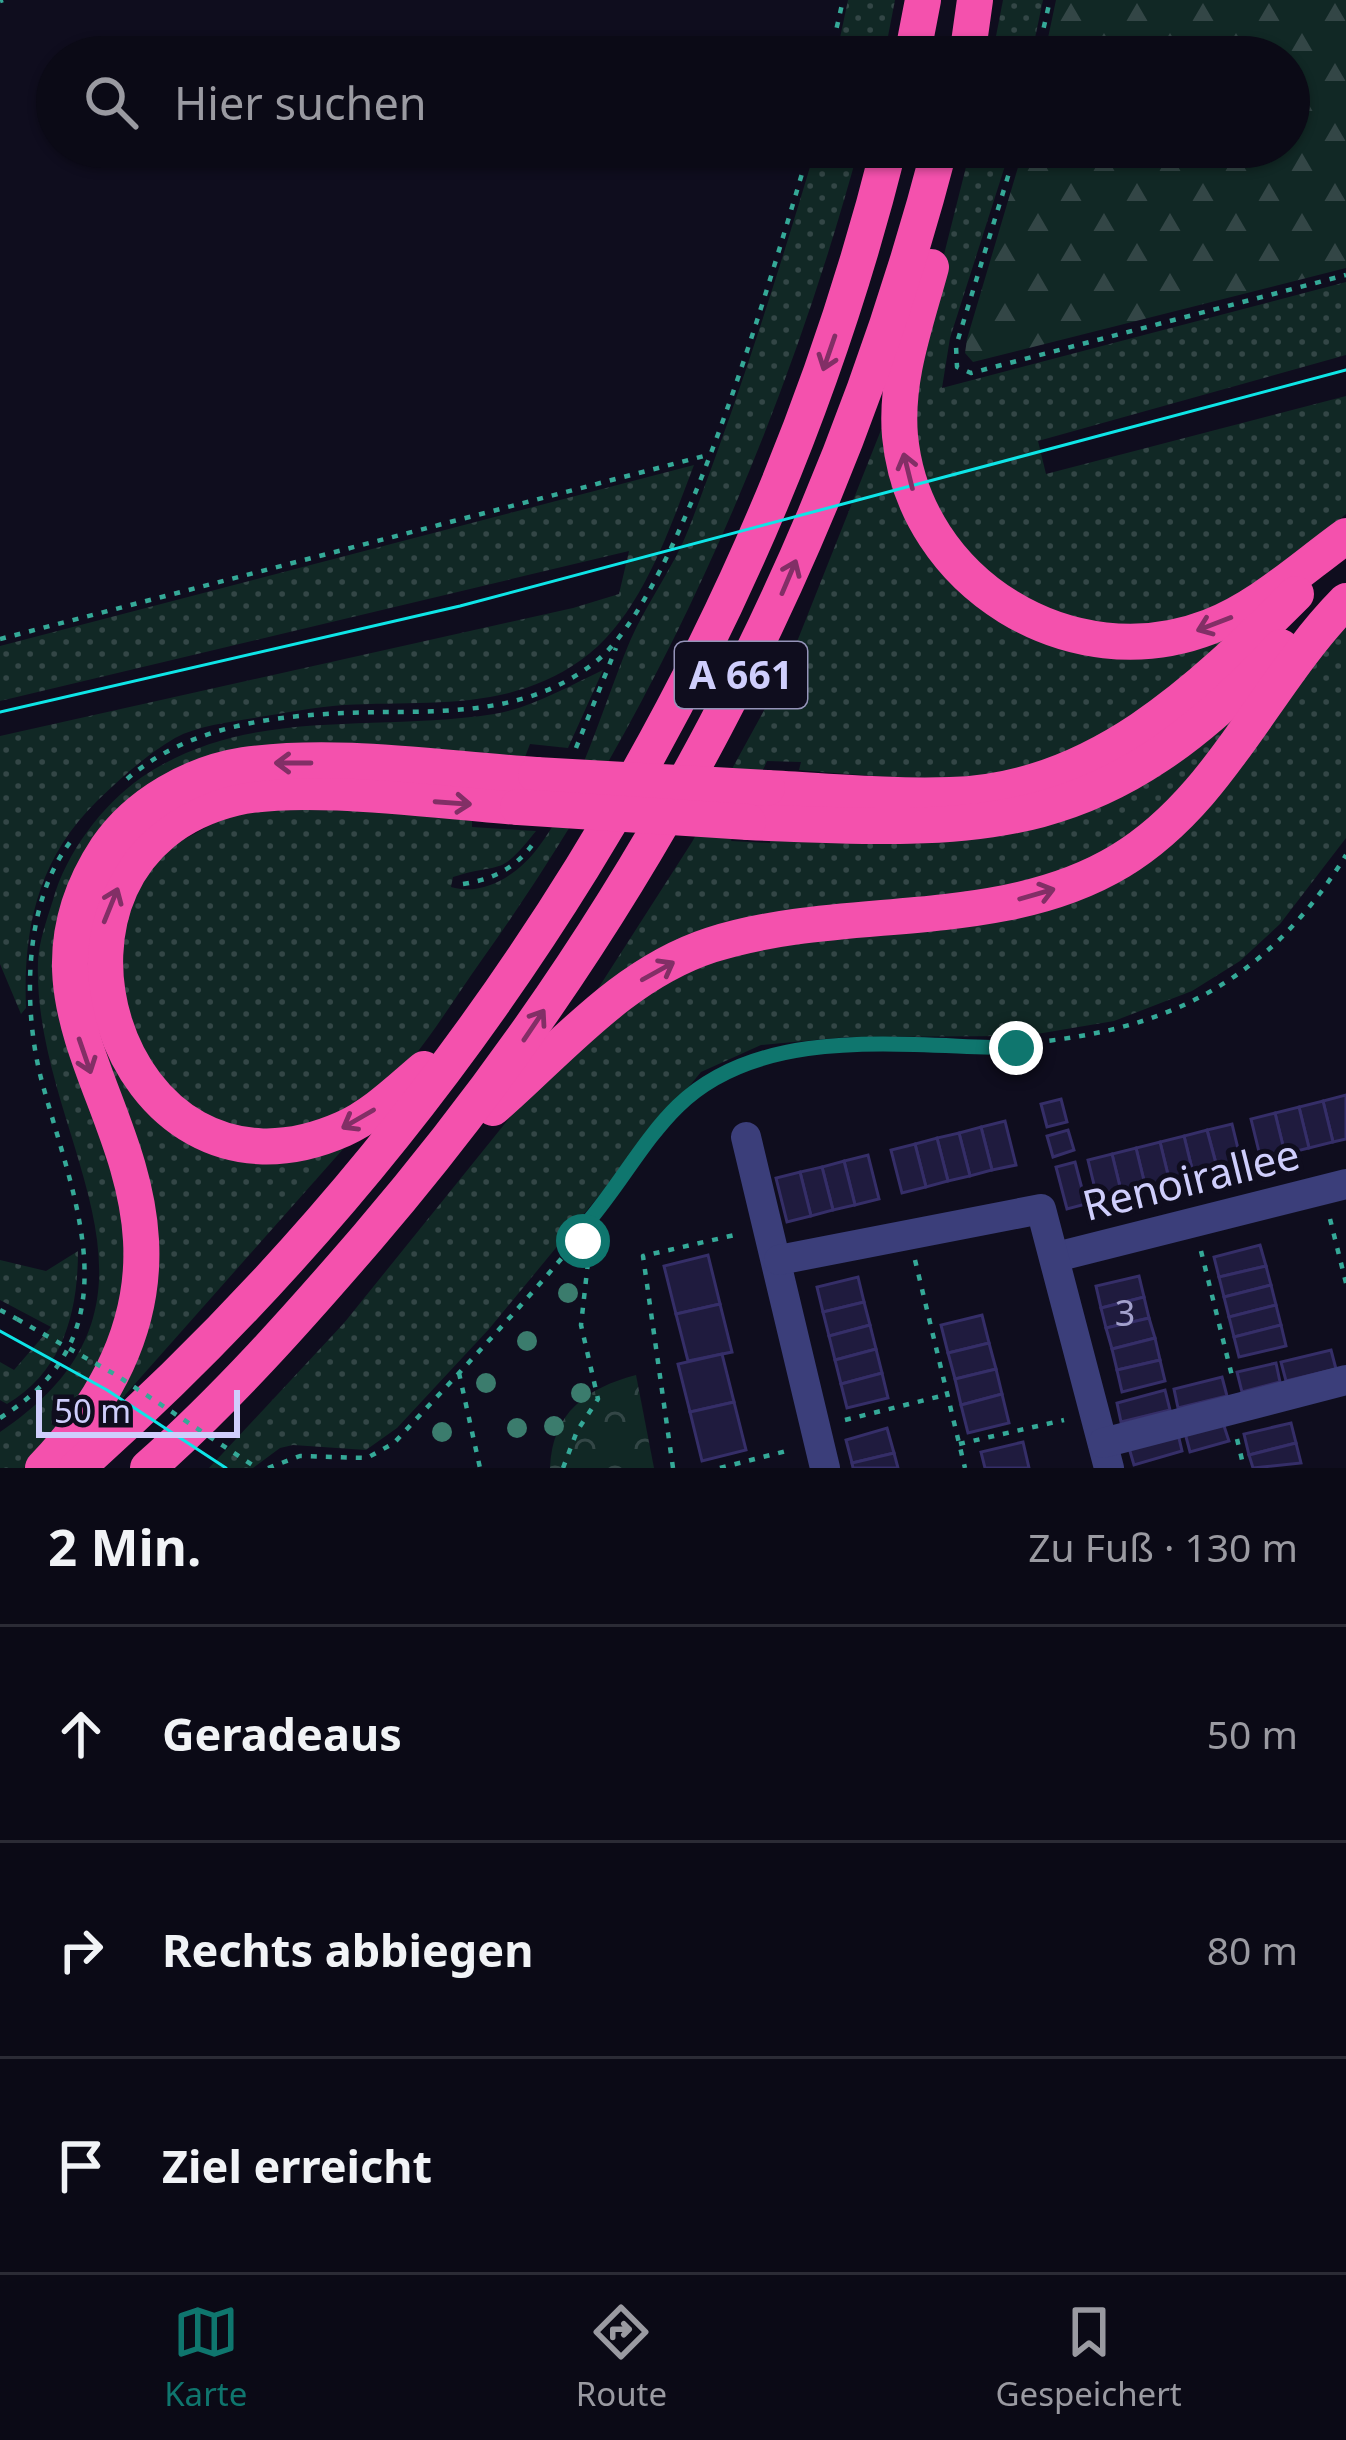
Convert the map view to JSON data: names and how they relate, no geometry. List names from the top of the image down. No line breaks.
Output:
{"streets":{"highway":["A 661"],"street":["Renoirallee"]},"house_numbers":["3"],"scale_bar":"50 m","page":{"search":"Hier suchen","scale":"50 m","heading":["2 Min.","Zu Fuß · 130 m"],"list":[["Geradeaus","50 m"],["Rechts abbiegen","80 m"],"Ziel erreicht"],"nav":["Karte","Route","Gespeichert"]}}
